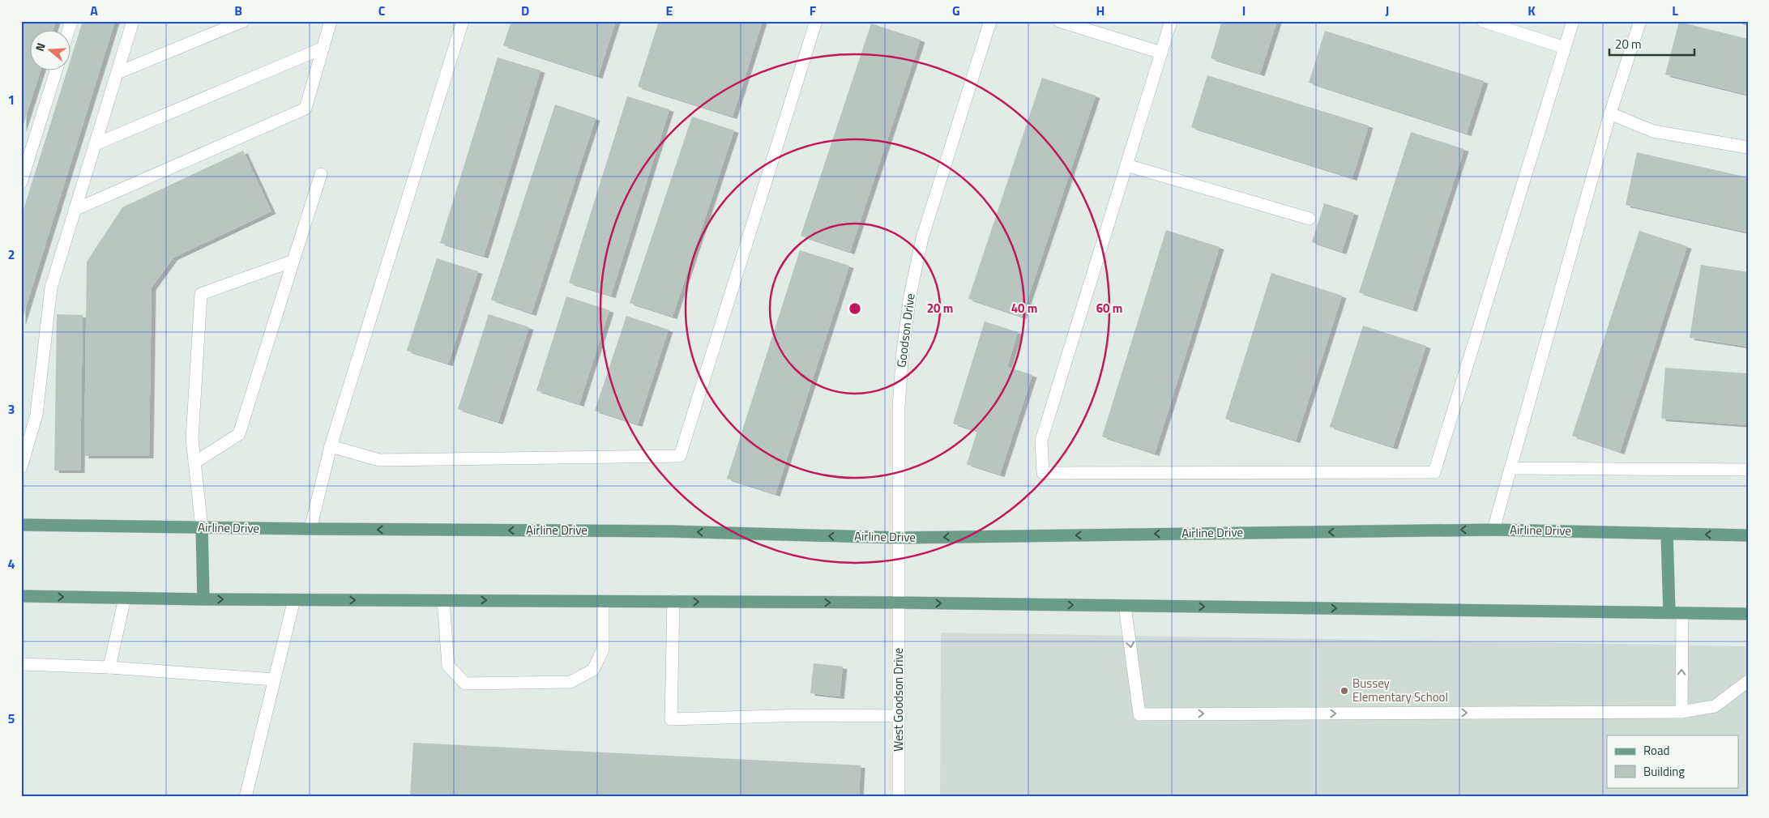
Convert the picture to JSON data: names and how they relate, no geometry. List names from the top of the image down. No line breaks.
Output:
{"streets":{"main road":["Airline Drive"],"street":["Goodson Drive","West Goodson Drive"]},"crossings":[["Goodson Drive","Airline Drive"],["Goodson Drive","West Goodson Drive"]],"places":["Bussey Elementary School"],"legend":["Road","Building"],"scale_bar":"20 m","north":"left","grid":{"columns":["A","B","C","D","E","F","G","H","I","J","K","L"],"rows":["1","2","3","4","5"]},"rings":["20 m","40 m","60 m"]}
